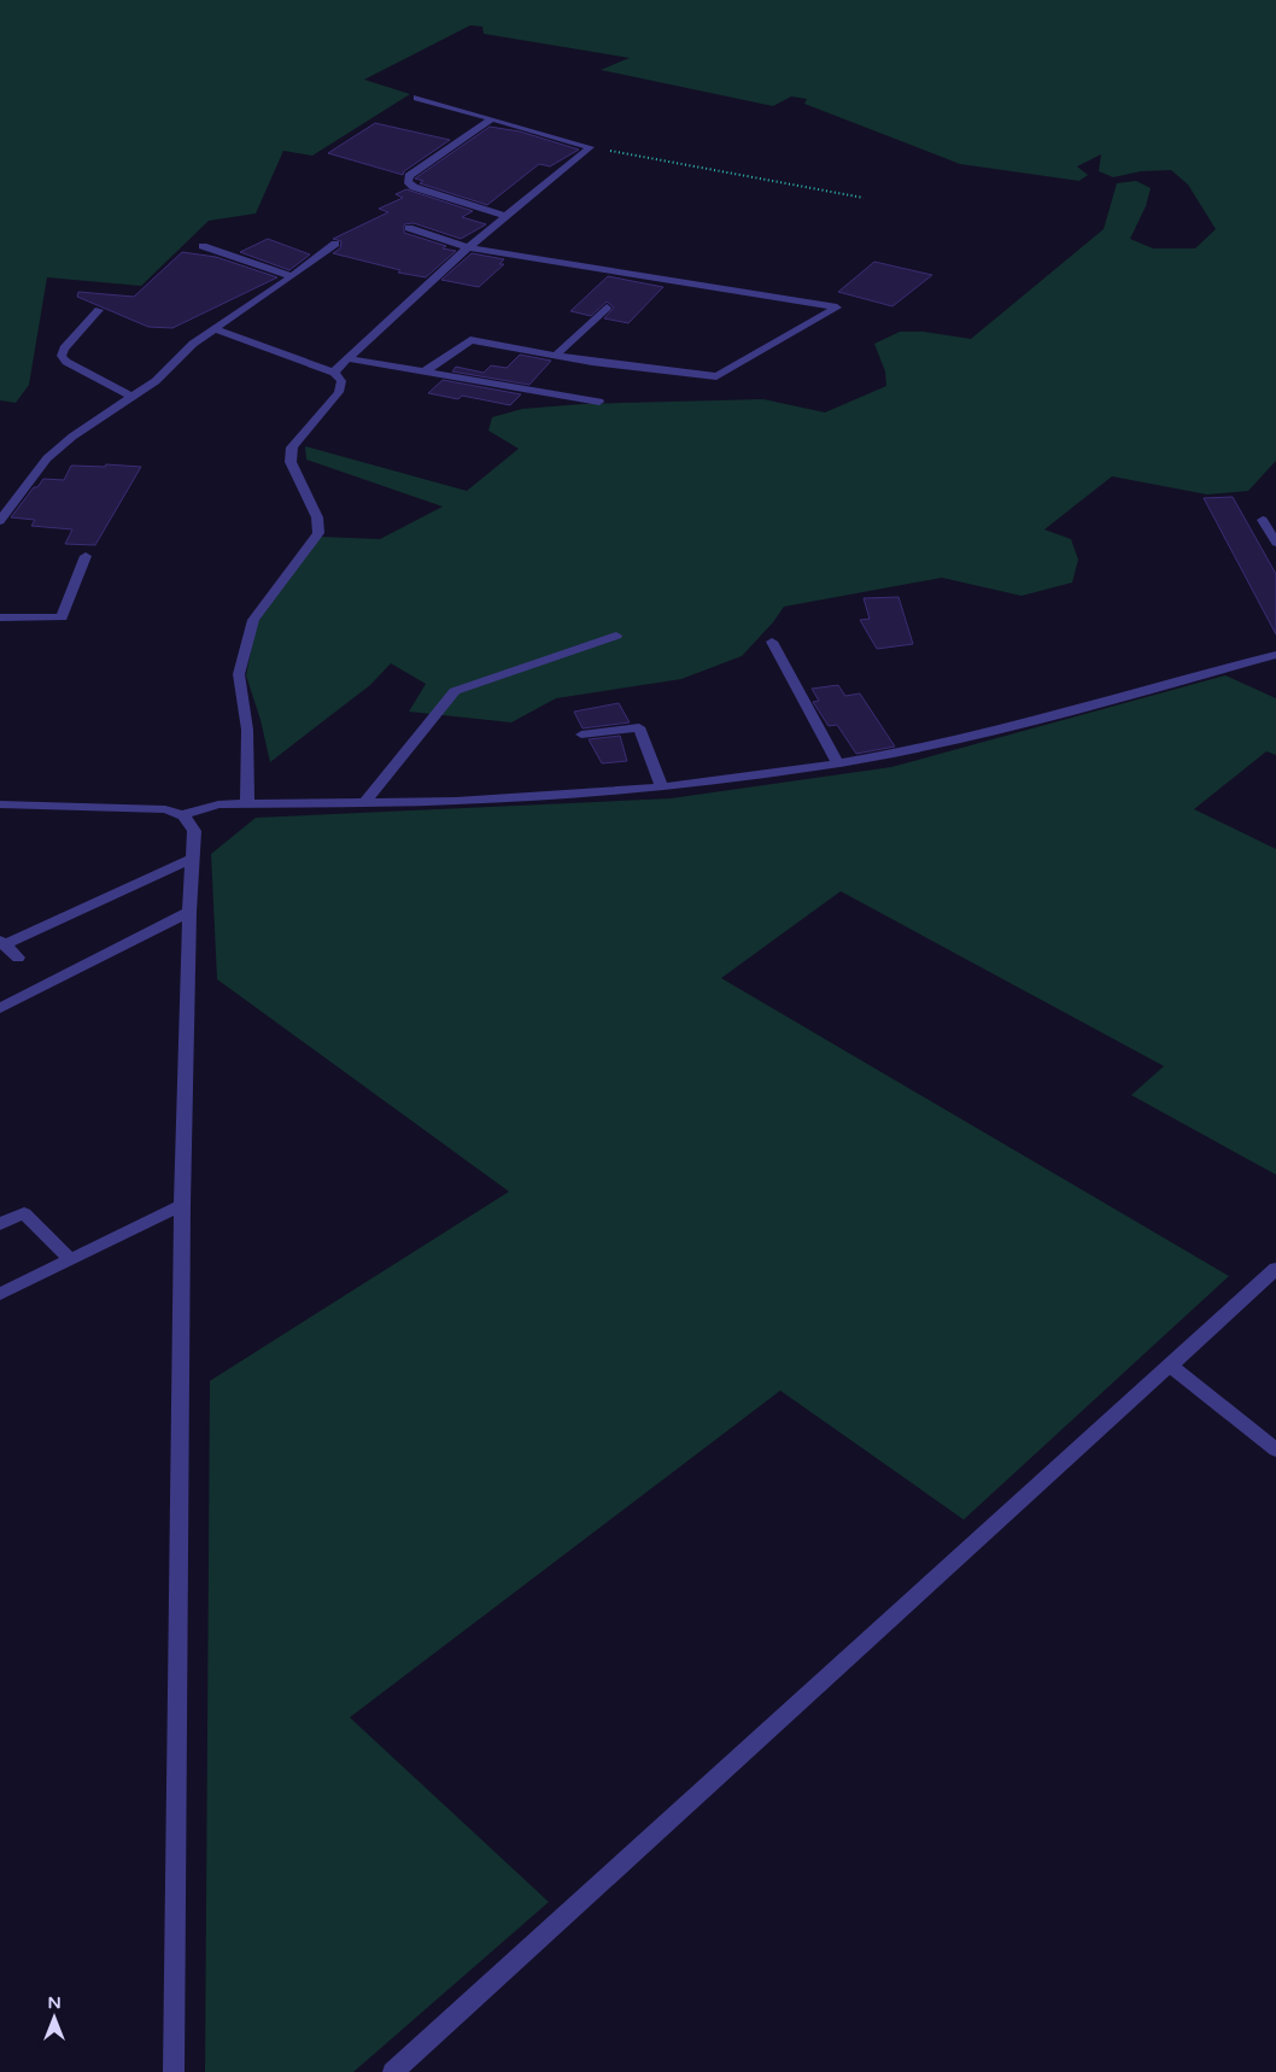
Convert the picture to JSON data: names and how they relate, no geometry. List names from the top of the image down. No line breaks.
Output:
{"north":"top"}
